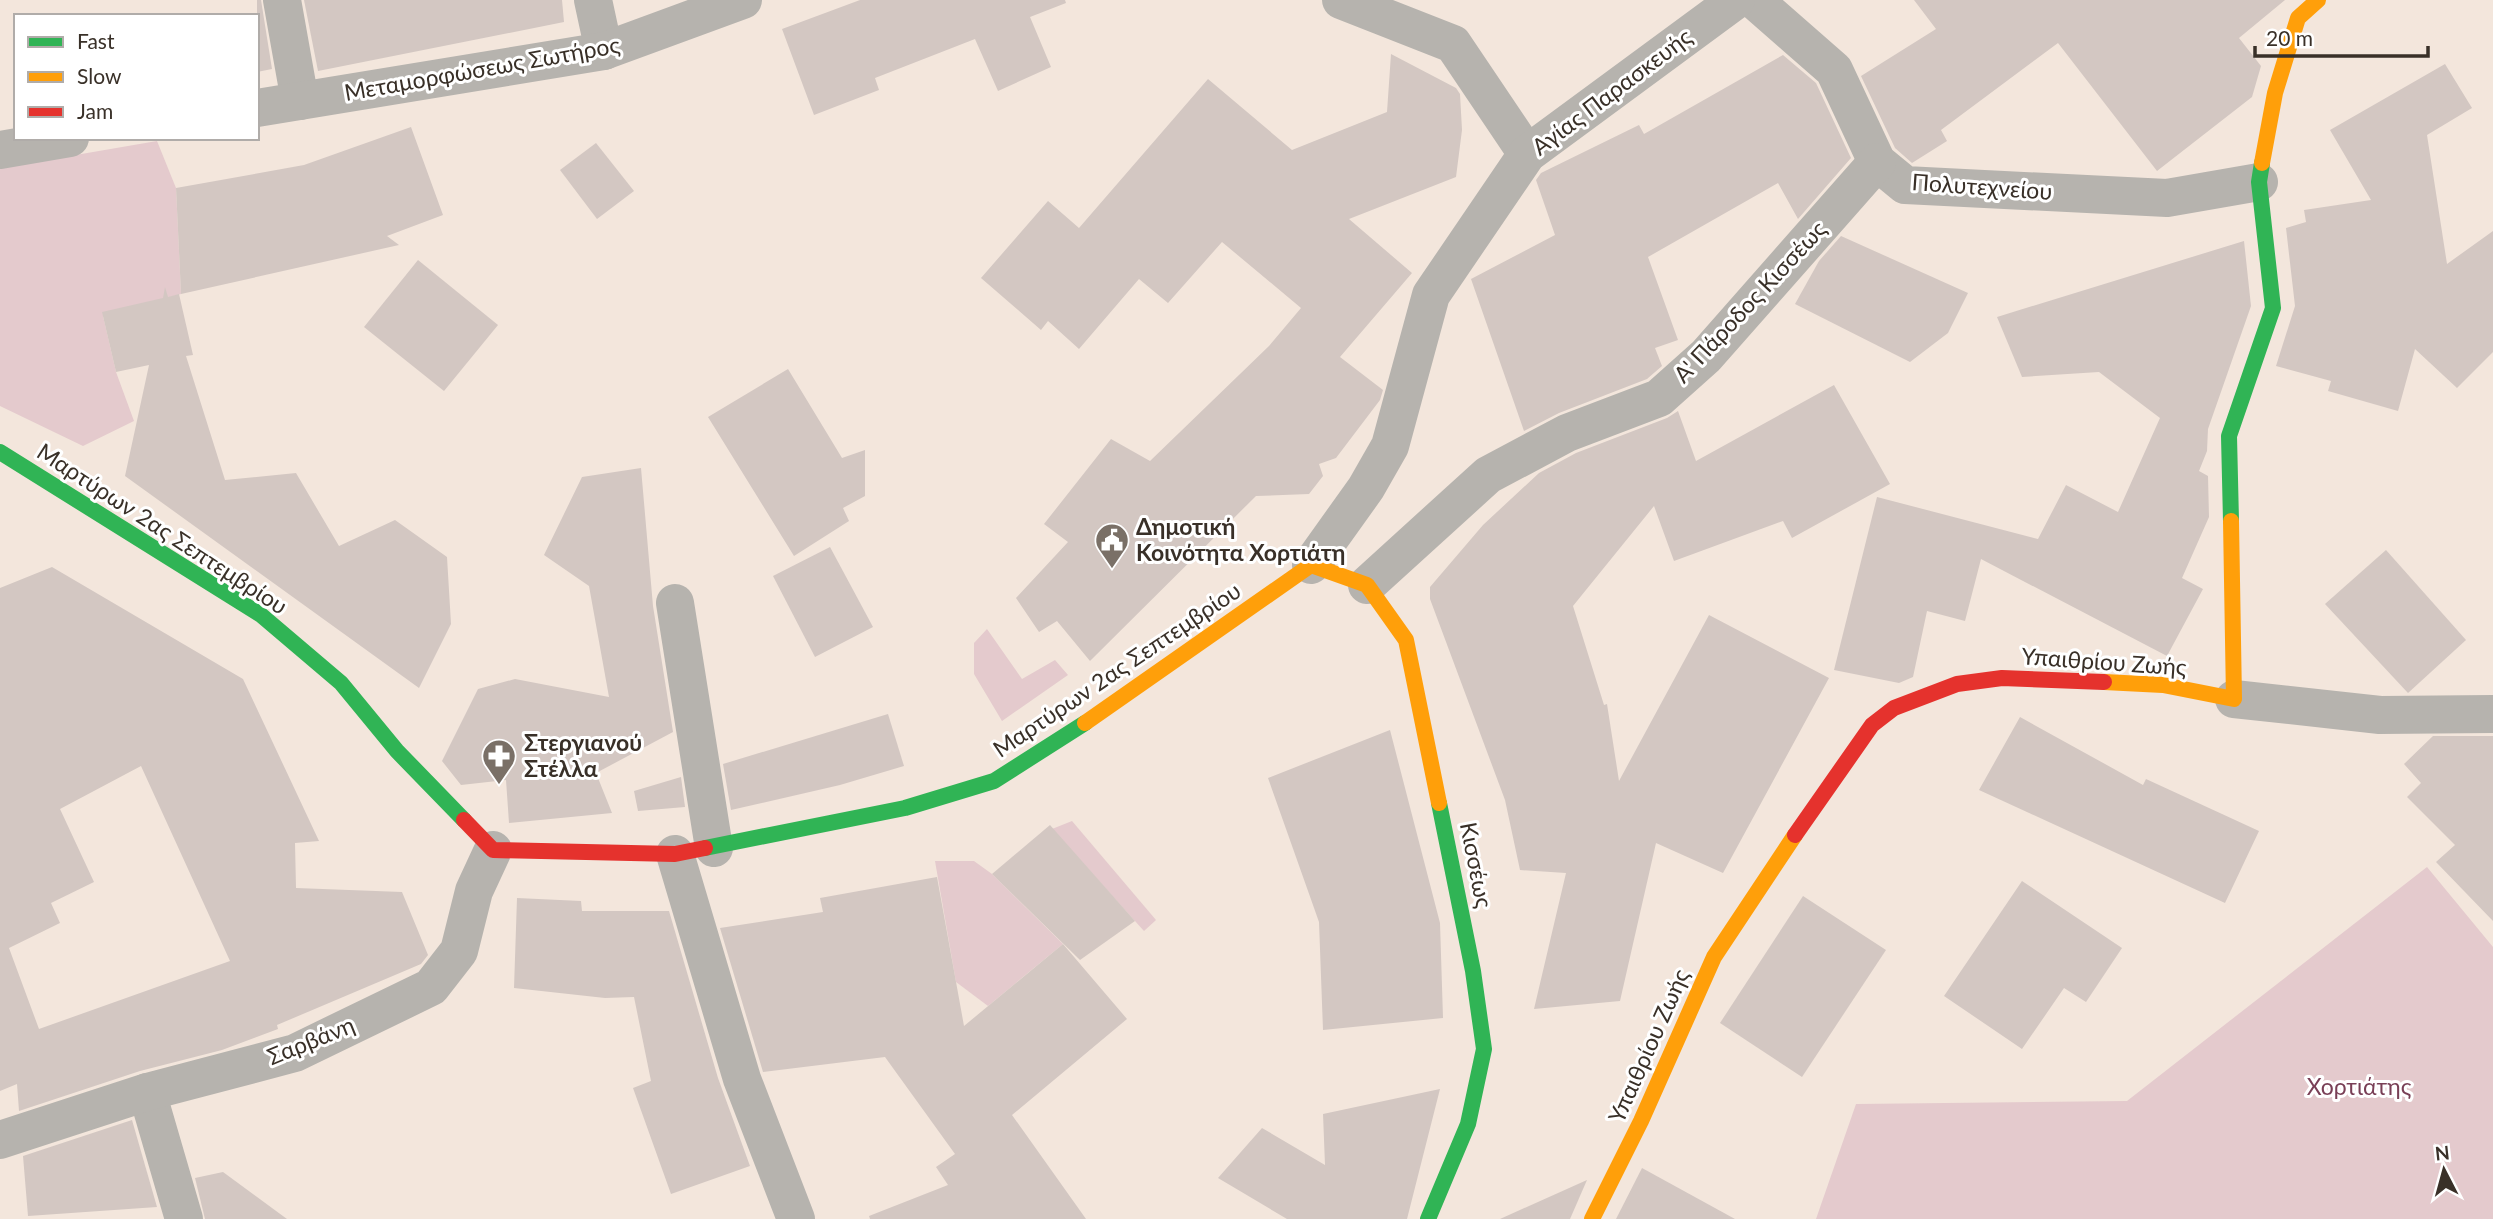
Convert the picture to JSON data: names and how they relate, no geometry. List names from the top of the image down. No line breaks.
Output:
{"streets":{"street":["Μεταμορφώσεως Σωτήρος","Αγίας Παρασκευής","Πολυτεχνείου","Α' Πάροδος Κισσέως","Μαρτύρων 2ας Σεπτεμβρίου","Υπαιθρίου Ζωής","Κισσέως","Σαρβάνη"]},"crossings":[["Αγίας Παρασκευής","Μαρτύρων 2ας Σεπτεμβρίου"],["Πολυτεχνείου","Α' Πάροδος Κισσέως"],["Α' Πάροδος Κισσέως","Κισσέως"],["Μαρτύρων 2ας Σεπτεμβρίου","Σαρβάνη"]],"parks":["Χορτιάτης"],"places":{"public building":["Δημοτική Κοινότητα Χορτιάτη"],"pharmacy":["Στεργιανού Στέλλα"]},"legend":["Fast","Slow","Jam"],"scale_bar":"20 m","north":"top"}
